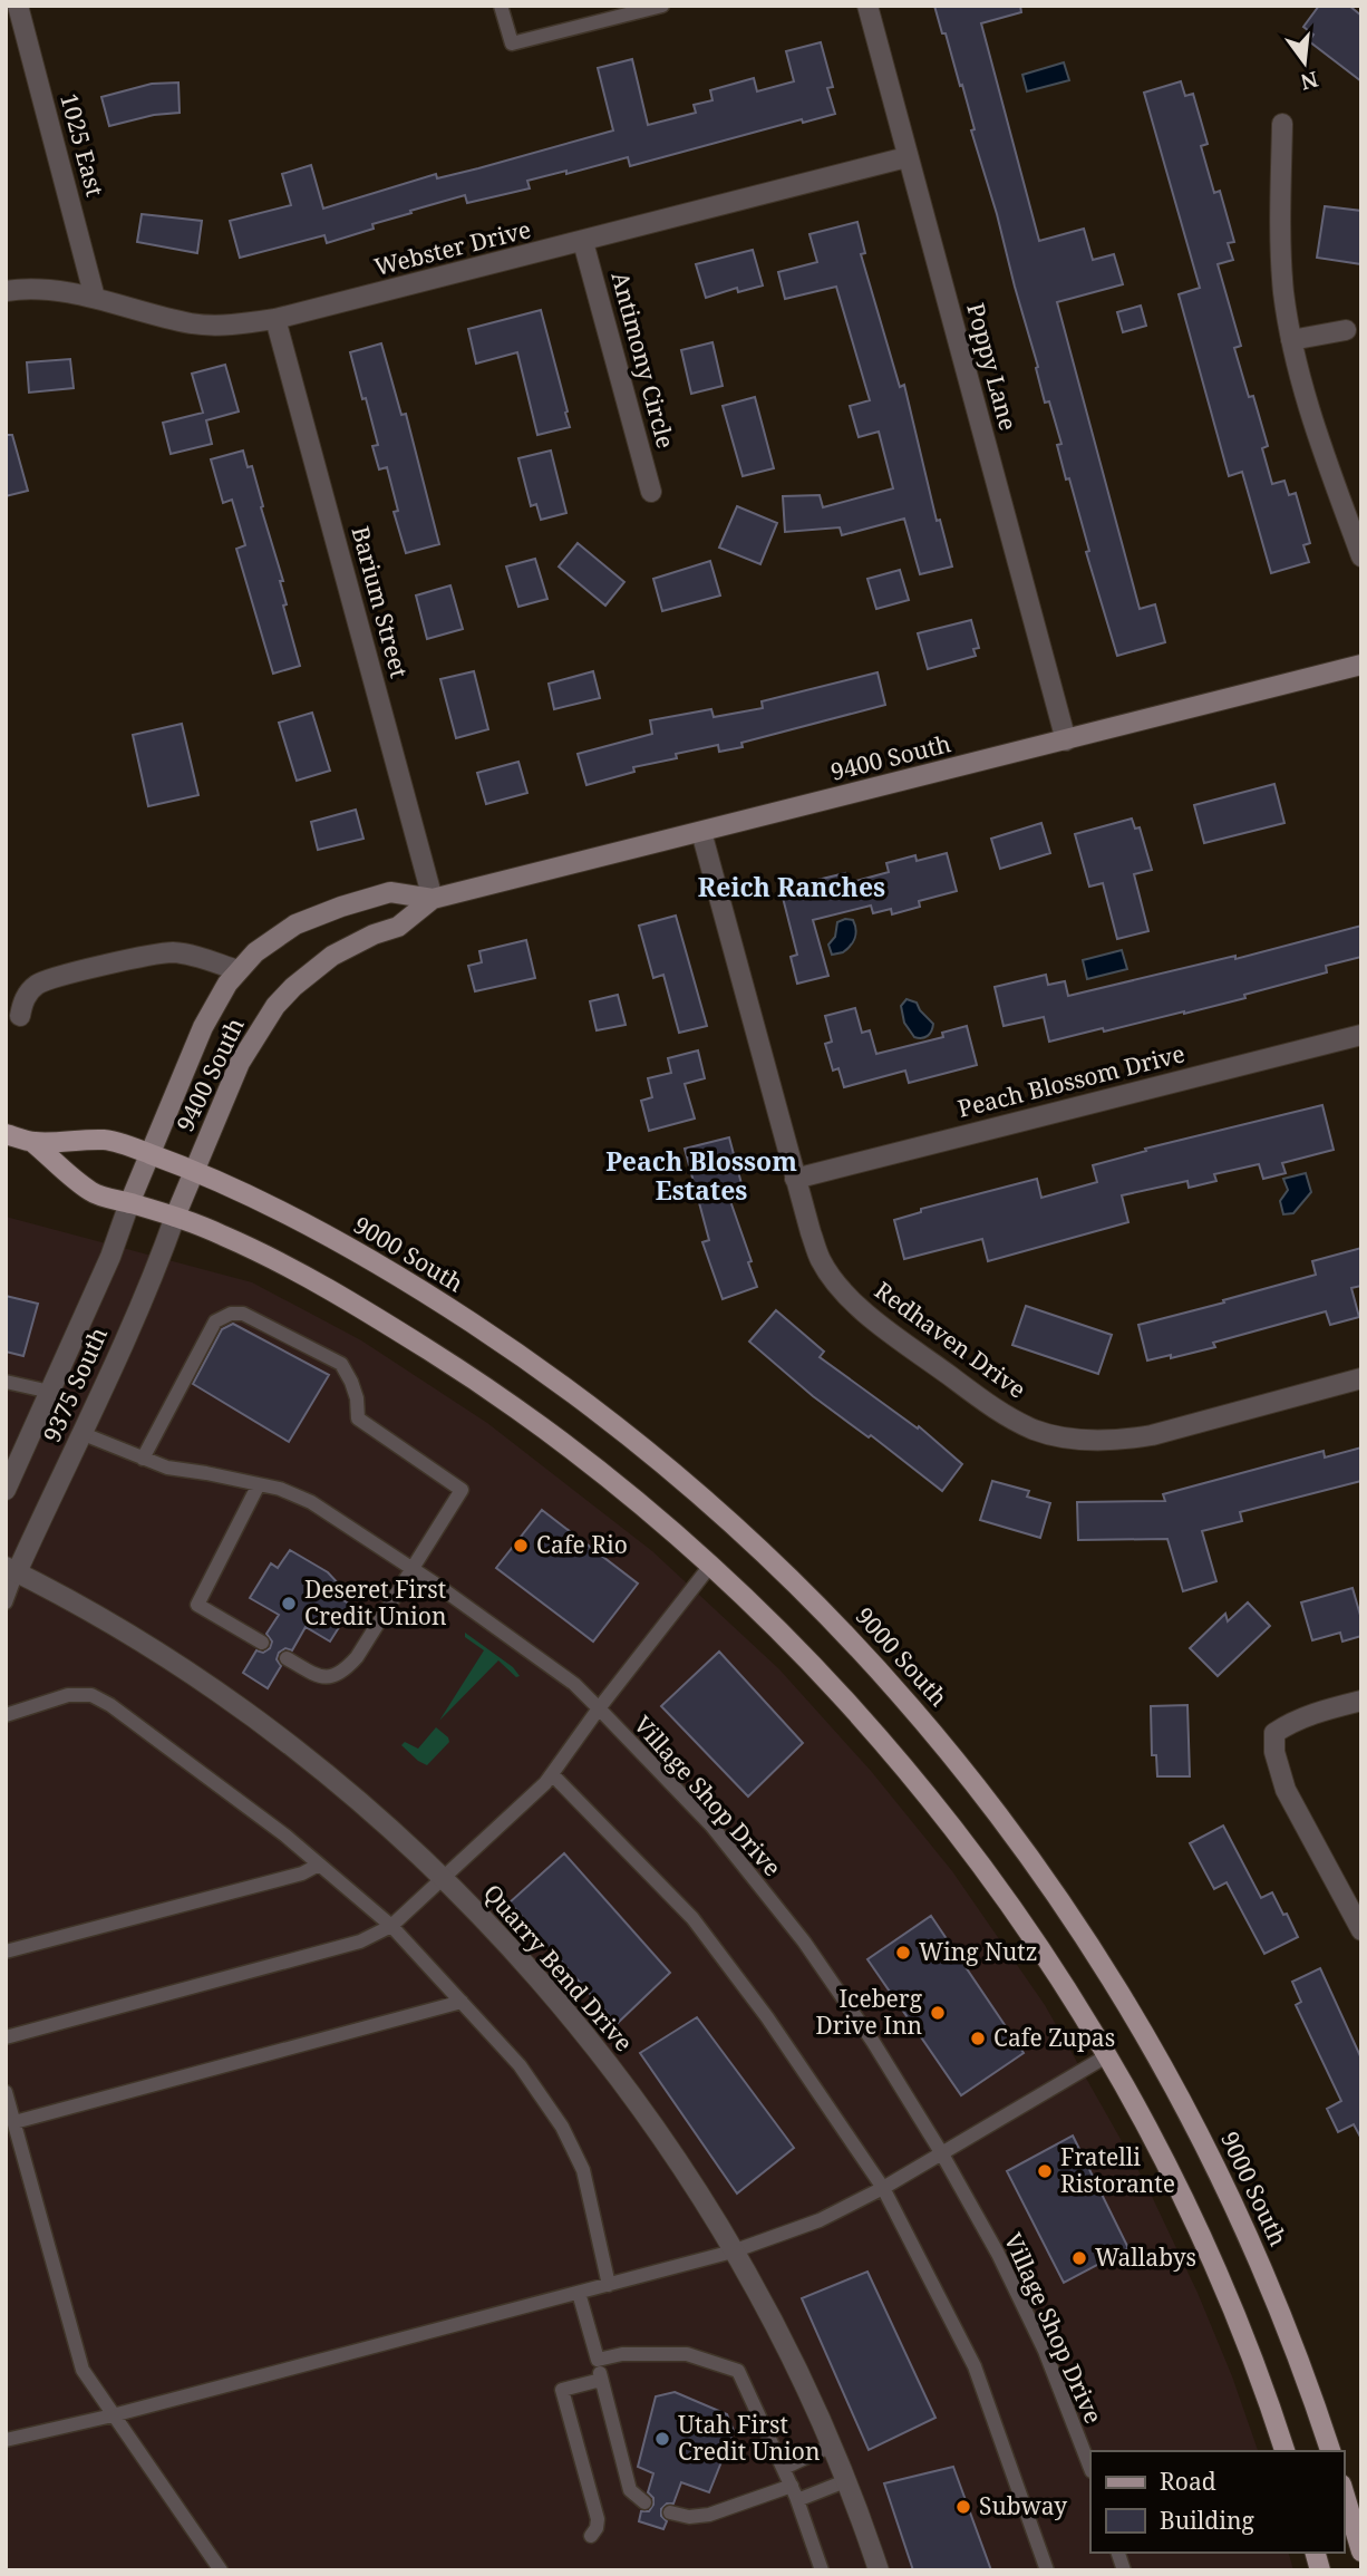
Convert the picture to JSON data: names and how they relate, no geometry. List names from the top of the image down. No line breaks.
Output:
{"streets":{"main road":["9400 South","9000 South"],"street":["1025 East","Webster Drive","Antimony Circle","Poppy Lane","Barium Street","Peach Blossom Drive","Redhaven Drive","9375 South","Quarry Bend Drive"],"lane":["Village Shop Drive"]},"crossings":[["1025 East","Webster Drive"],["Webster Drive","Antimony Circle"],["Webster Drive","Poppy Lane"],["Webster Drive","Barium Street"],["Poppy Lane","9400 South"],["Barium Street","9400 South"],["9400 South","9000 South"],["9400 South","Redhaven Drive"],["9400 South","9375 South"],["Peach Blossom Drive","Redhaven Drive"],["9375 South","Village Shop Drive"],["9375 South","Quarry Bend Drive"]],"districts":["Reich Ranches","Peach Blossom Estates"],"places":["Cafe Rio","Deseret First Credit Union","Wing Nutz","Iceberg Drive Inn","Cafe Zupas","Fratelli Ristorante","Wallabys","Utah First Credit Union","Subway"],"legend":["Road","Building"],"north":"bottom"}
